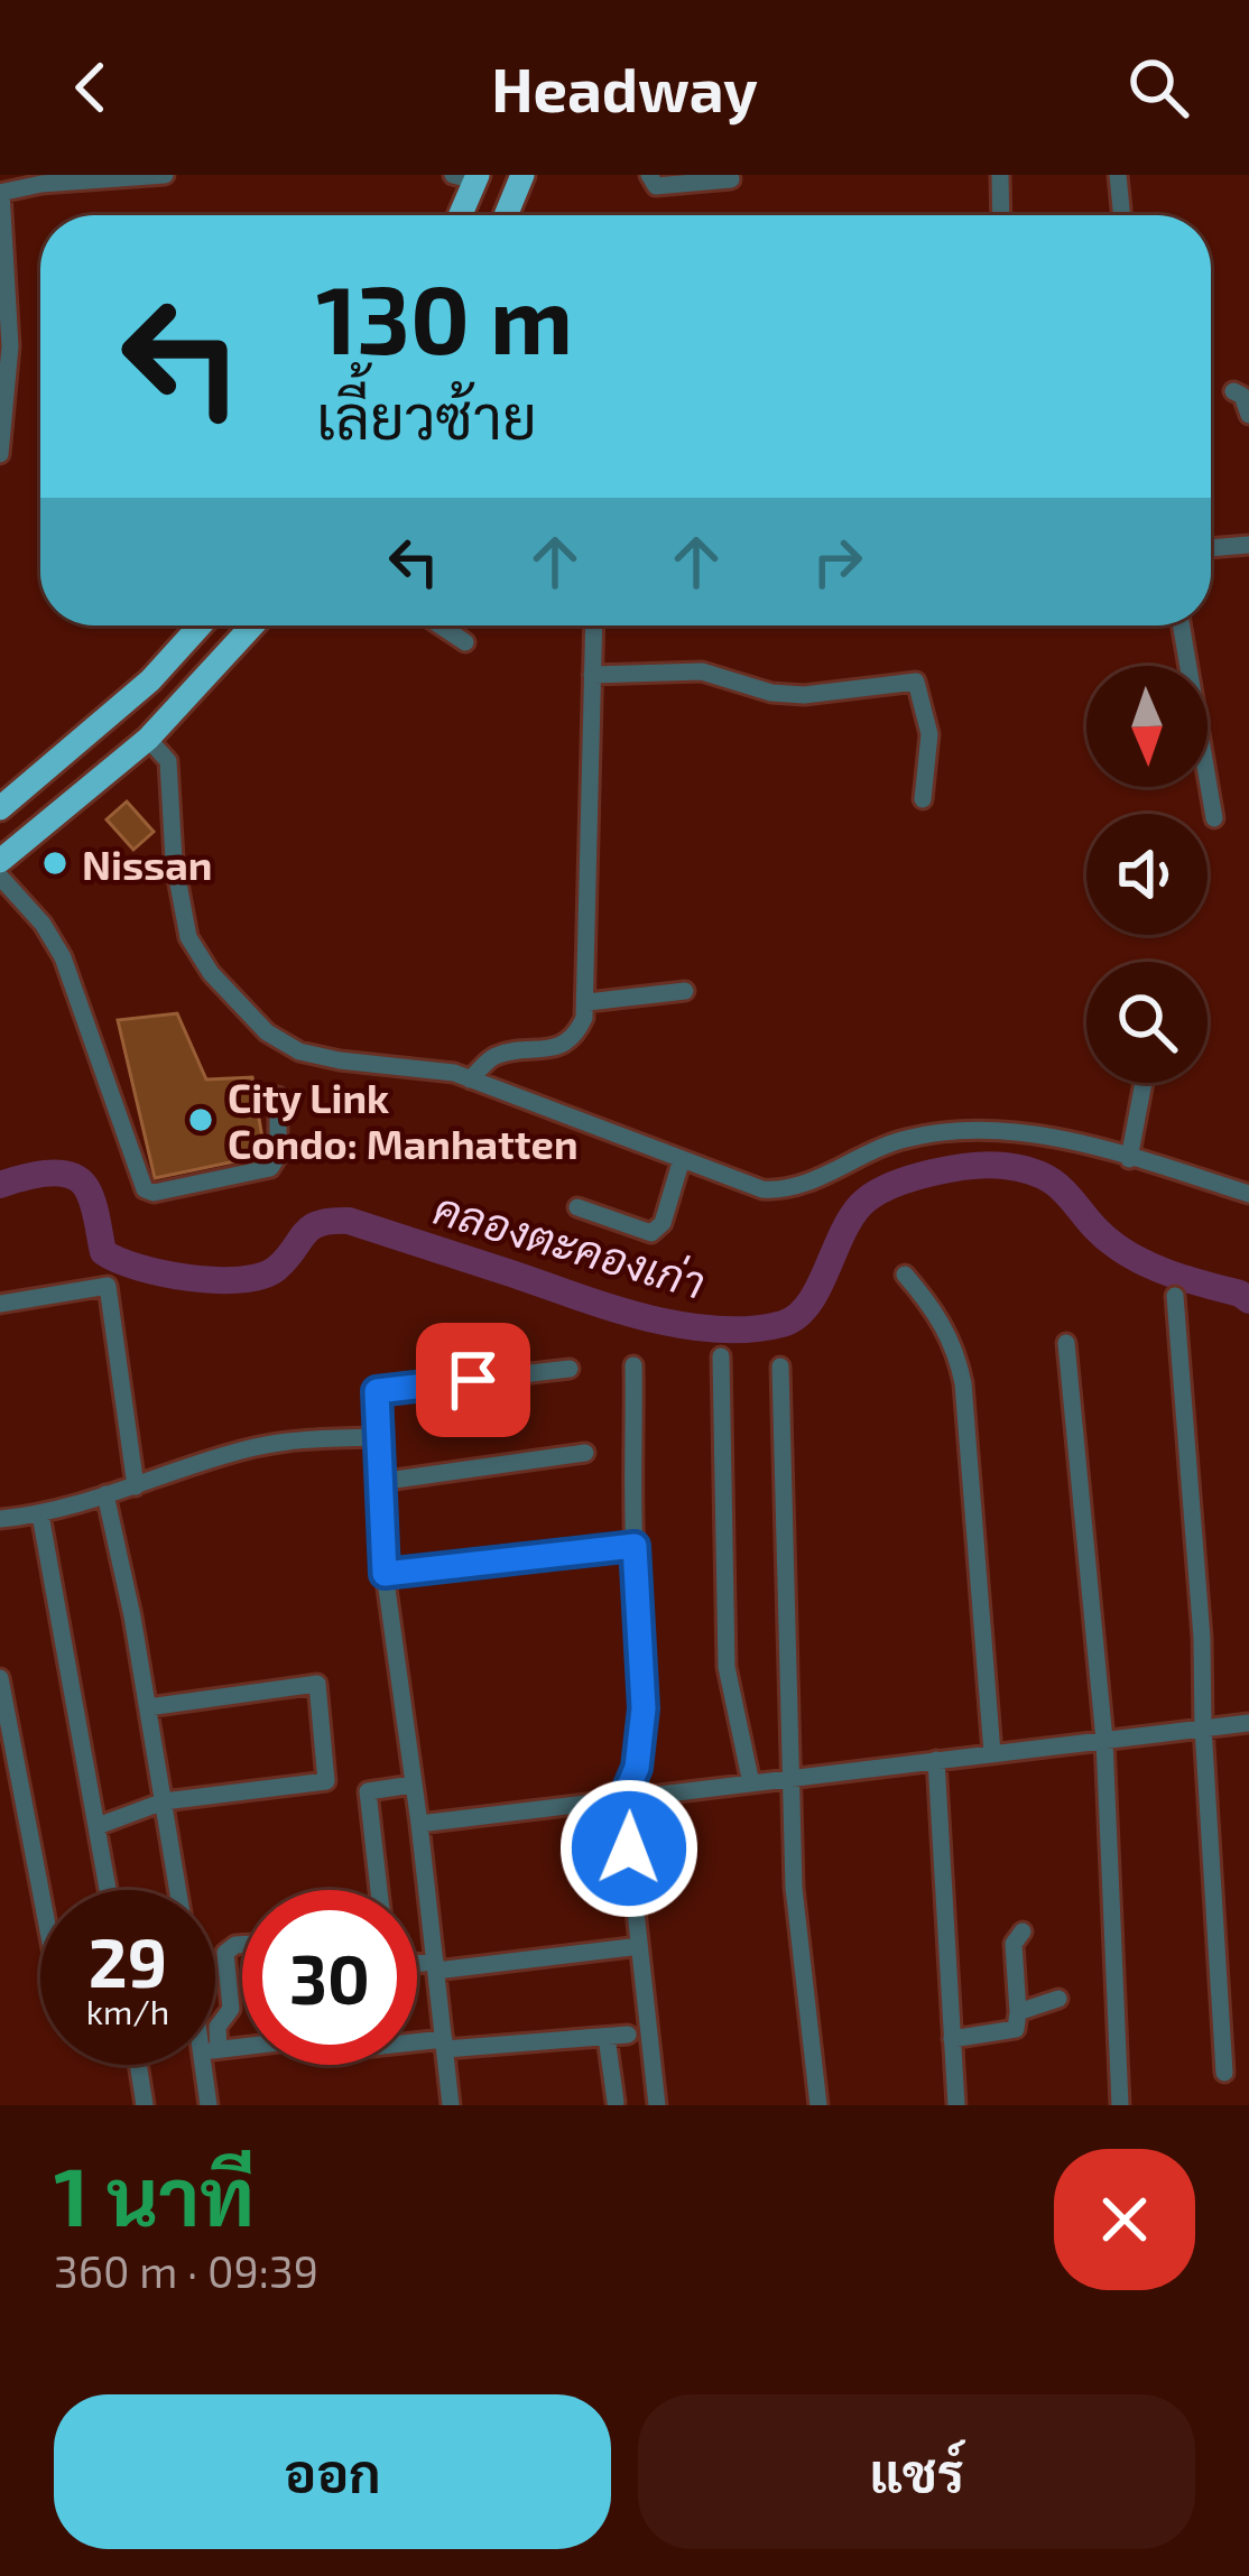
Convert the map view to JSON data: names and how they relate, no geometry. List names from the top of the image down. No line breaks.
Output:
{"water":["คลองตะคองเก่า"],"places":["Nissan","City Link Condo: Manhatten"],"north":"bottom","page":{"header":"Headway","turn":["130 m","เลี้ยวซ้าย"],"speed":"29 km/h","limit":"30","heading":["1 นาที","360 m · 09:39"],"buttons":["ออก","แชร์"]}}
